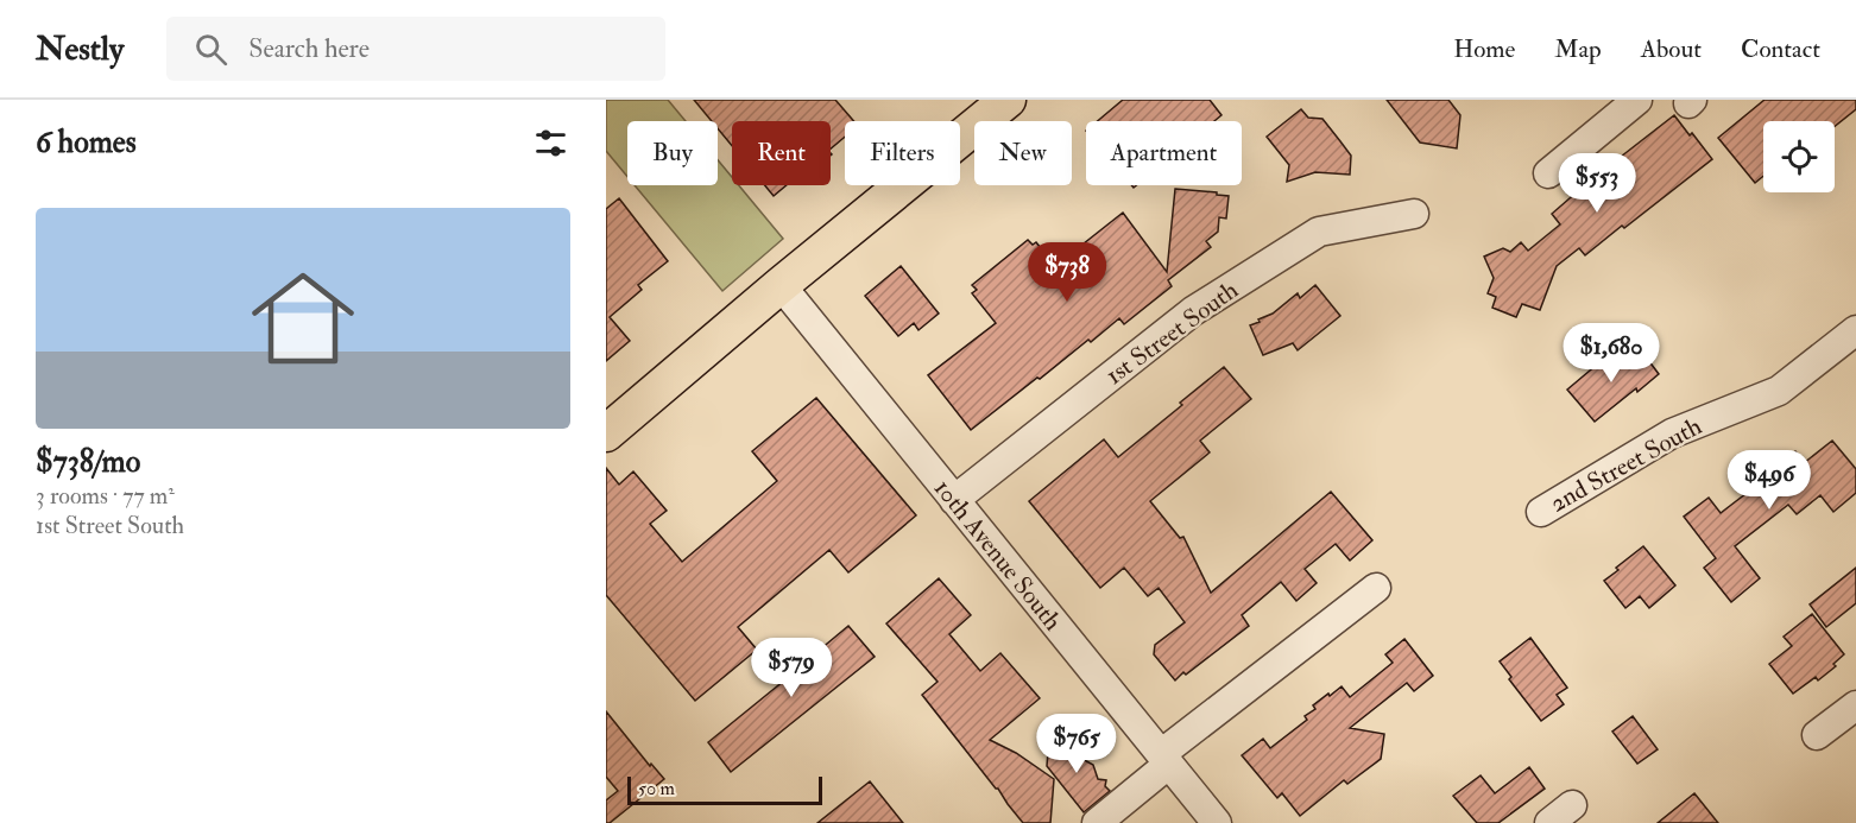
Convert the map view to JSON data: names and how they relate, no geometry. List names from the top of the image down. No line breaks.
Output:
{"streets":{"street":["1st Street South","2nd Street South","10th Avenue South"]},"crossings":[["1st Street South","10th Avenue South"]],"scale_bar":"50 m","page":{"header":"Nestly","search":"Search here","nav":["Home","Map","About","Contact"],"heading":"6 homes","chip":["Buy","Rent","Filters","New","Apartment"],"price":["$553","$738","$1,680","$496","$579","$765"],"list":[{"name":"$738/mo","note":"3 rooms · 77 m² · 1st Street South"}],"scale":"50 m"}}
